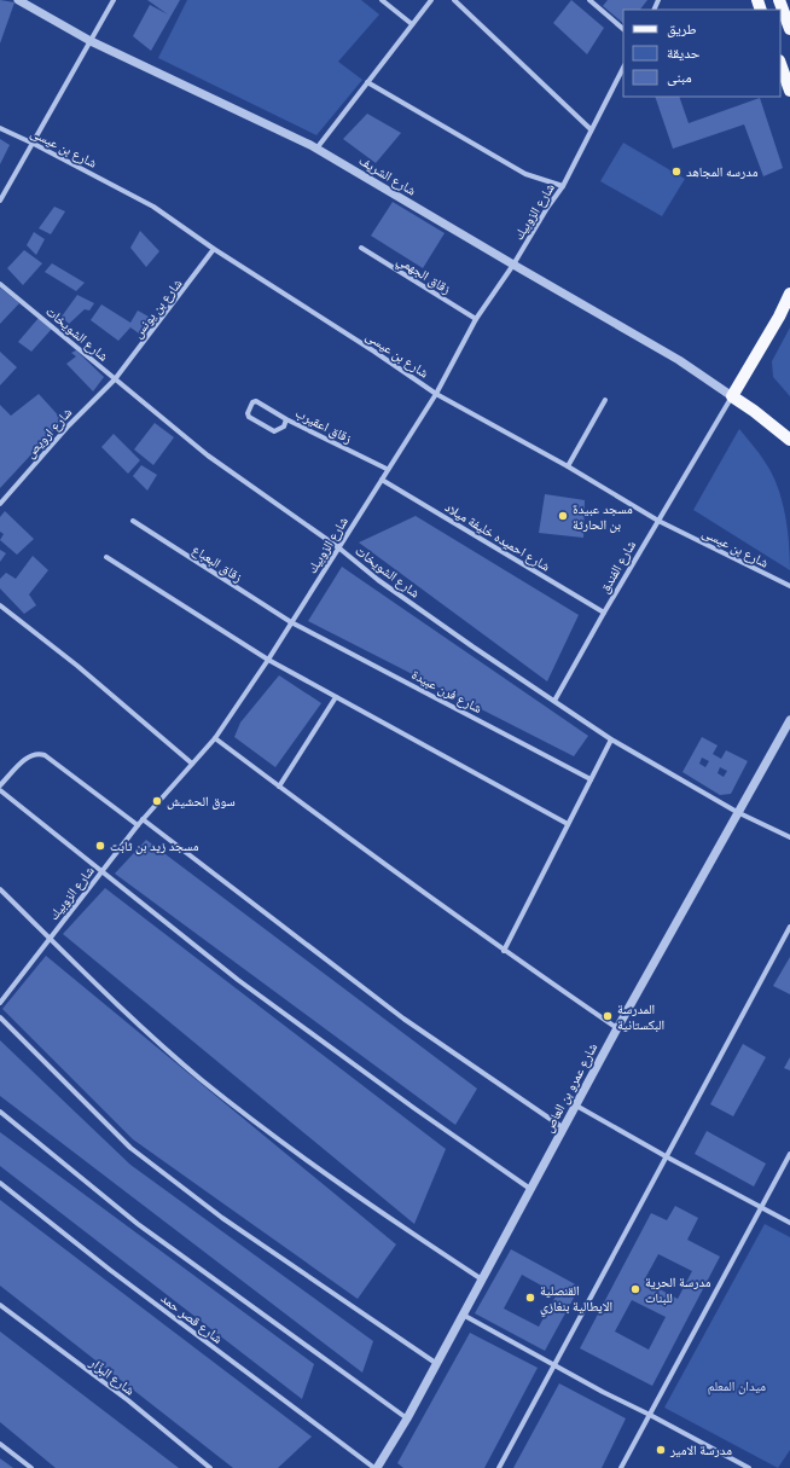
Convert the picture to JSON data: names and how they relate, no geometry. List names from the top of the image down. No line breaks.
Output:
{"streets":{"street":["شارع بن عيسى","شارع الشريف","شارع الزوبيك","زقاق الجهمي","شارع بن يونس","شارع الشويخات","زقاق اعقيرب","شارع ارويص","شارع احميده خليفة ميلاد","زقاق البعباع","شارع الفندق","شارع فرن عبيدة","شارع عمرو بن العاص","شارع قصر حمد","شارع البزّار"]},"crossings":[["شارع بن عيسى","شارع الزوبيك"],["شارع بن عيسى","شارع بن يونس"],["شارع بن عيسى","شارع الفندق"],["شارع الشريف","شارع الزوبيك"],["شارع الشريف","شارع الفندق"],["شارع الزوبيك","زقاق الجهمي"],["شارع الزوبيك","شارع الشويخات"],["شارع الزوبيك","زقاق اعقيرب"],["شارع الزوبيك","شارع احميده خليفة ميلاد"],["شارع الزوبيك","زقاق البعباع"],["شارع الزوبيك","شارع فرن عبيدة"],["شارع بن يونس","شارع الشويخات"],["شارع بن يونس","شارع ارويص"],["شارع الشويخات","شارع ارويص"],["شارع الشويخات","شارع الفندق"],["شارع الشويخات","شارع عمرو بن العاص"],["شارع احميده خليفة ميلاد","شارع الفندق"],["زقاق البعباع","شارع فرن عبيدة"],["شارع عمرو بن العاص","شارع قصر حمد"]],"parks":["ميدان المعلم"],"places":["مدرسه المجاهد","مسجد عبيدة بن الحارثة","سوق الحشيش","مسجد زيد بن ثابت","المدرسة البكستانية","مدرسة الحرية للبنات","القنصلية الايطالية بنغازي","مدرسة الامير"],"legend":["طريق","حديقة","مبنى"]}
